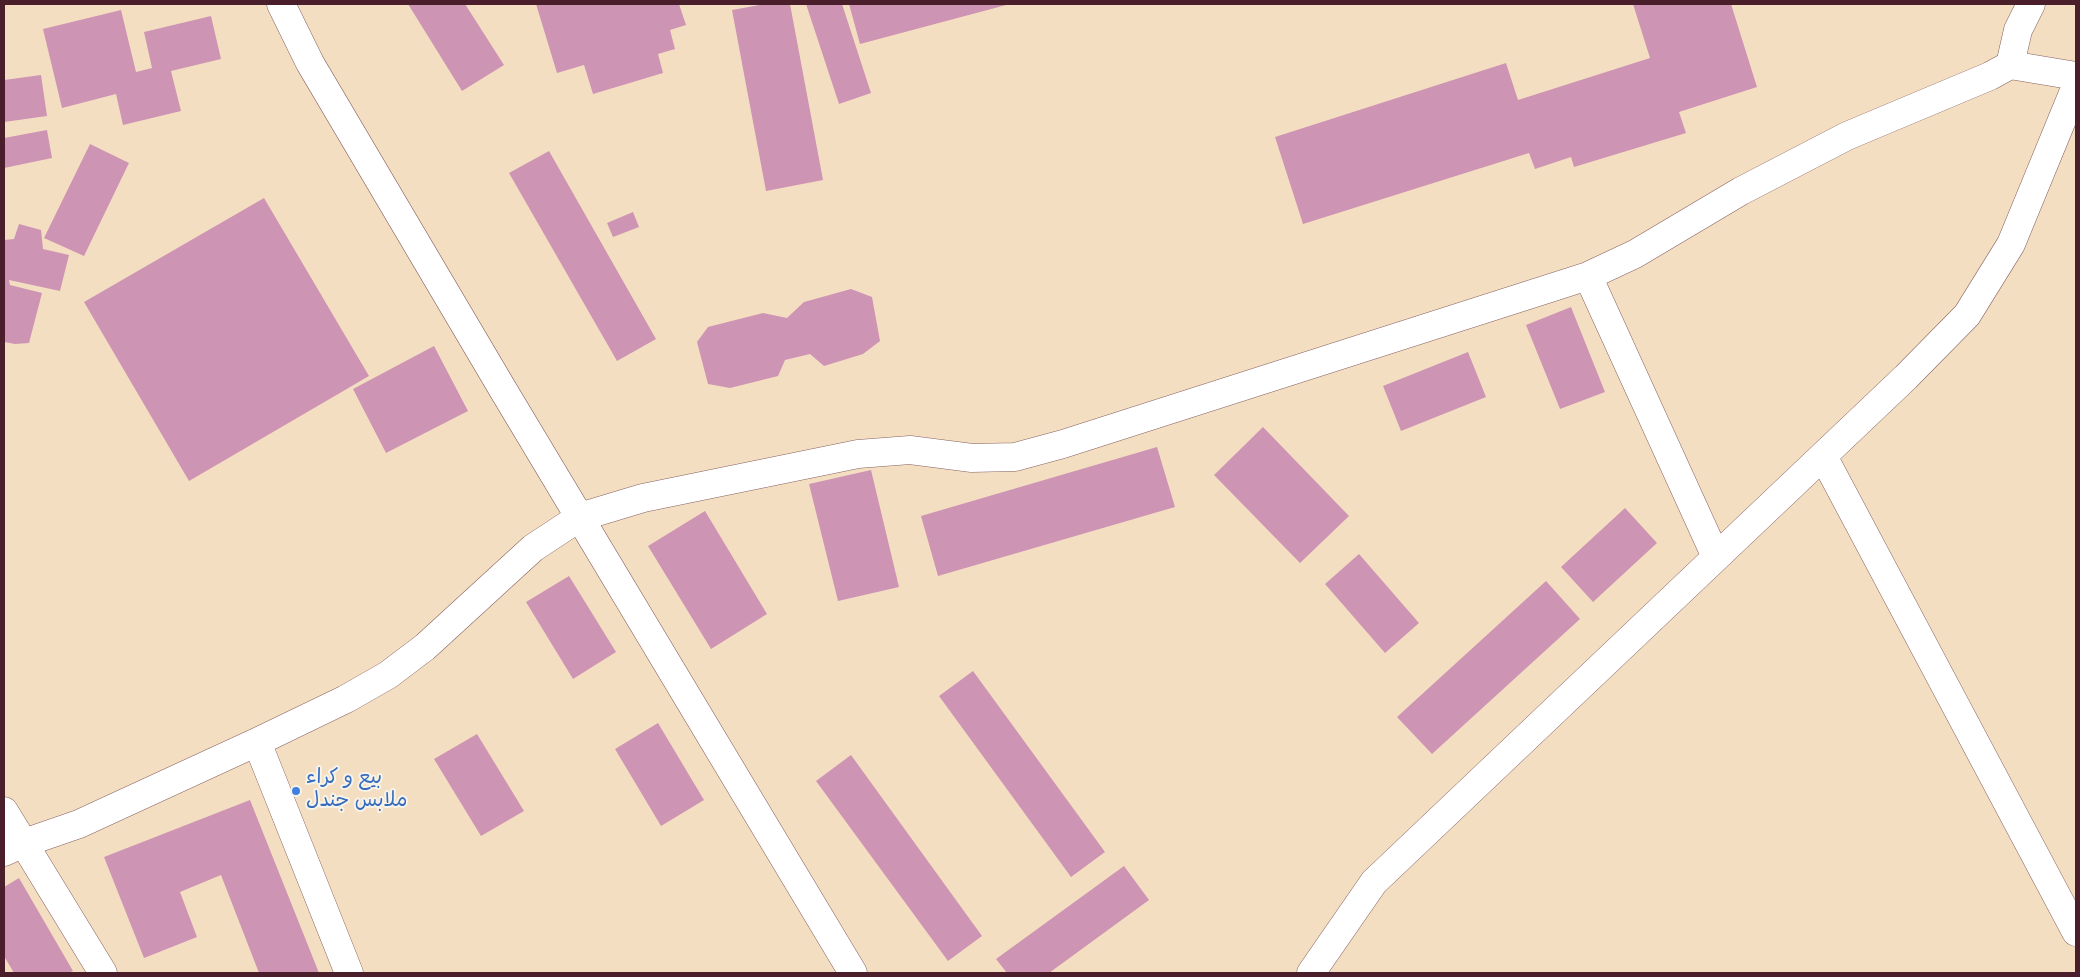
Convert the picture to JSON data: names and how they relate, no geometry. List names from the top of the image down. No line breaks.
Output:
{"places":["بيع و كراء ملابس جندل"]}
